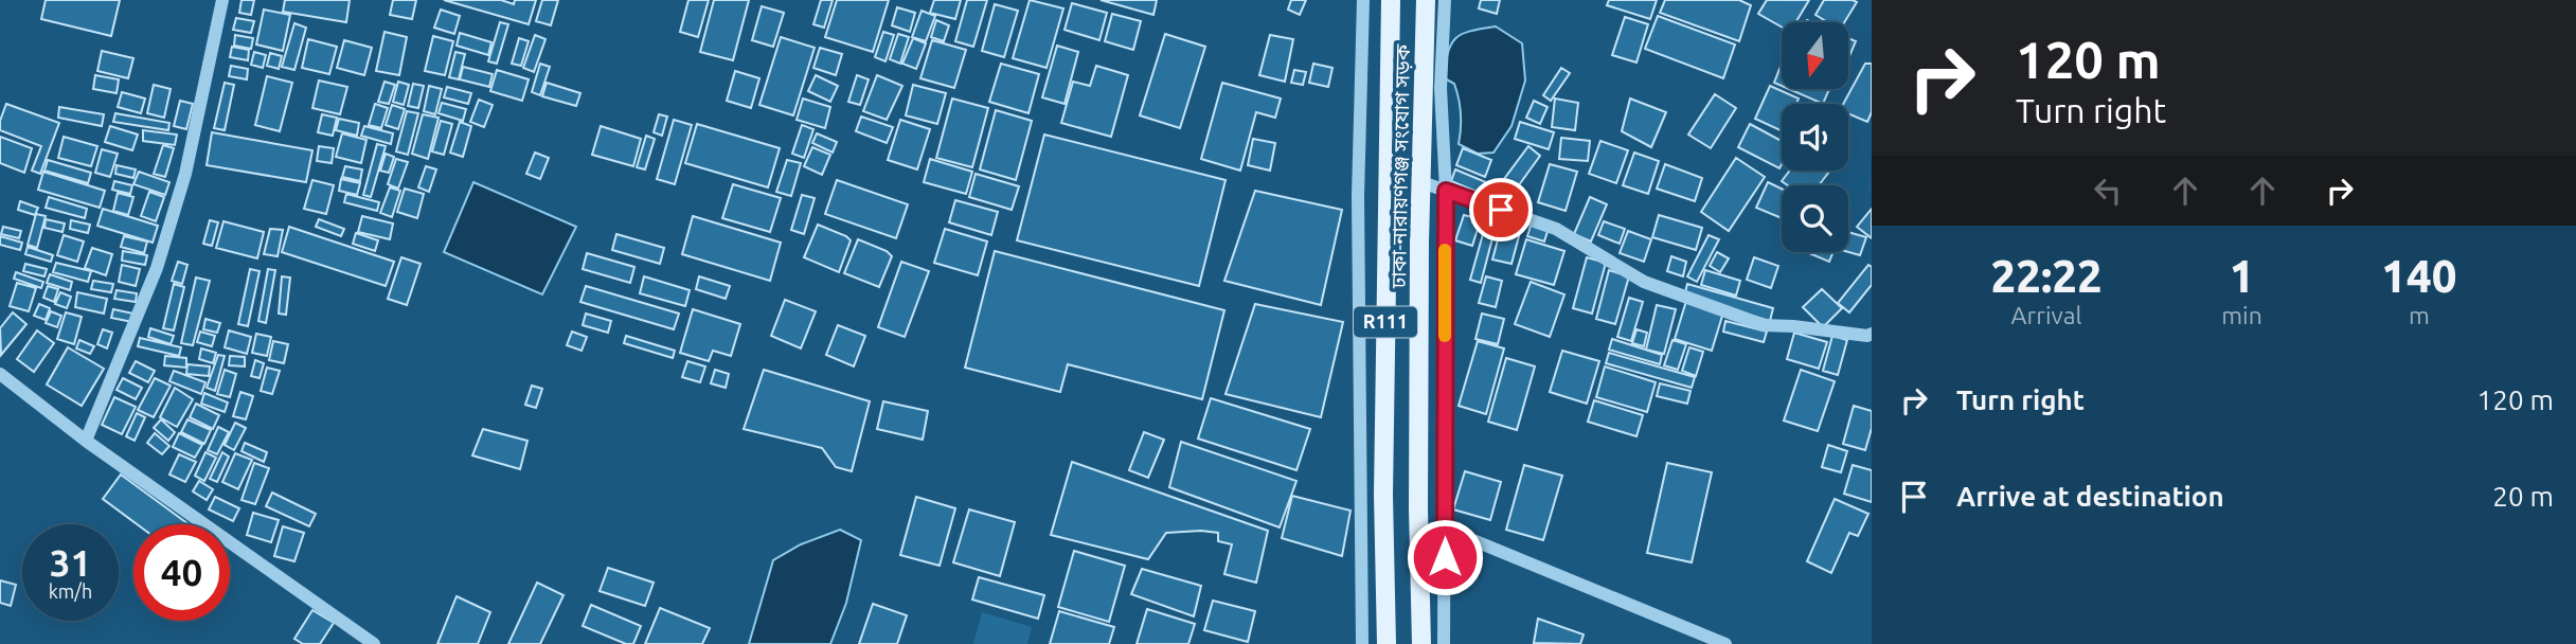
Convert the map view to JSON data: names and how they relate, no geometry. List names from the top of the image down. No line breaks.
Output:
{"streets":{"main road":["ঢাকা-নারায়ণগঞ্জ সংযোগ সড়ক","R111"]},"north":"bottom","page":{"turn":["120 m","Turn right"],"eta":["22:22","Arrival","1","min","140","m"],"list":[{"name":"Turn right","value":"120 m"},{"name":"Arrive at destination","value":"20 m"}],"speed":"31 km/h","limit":"40"}}
